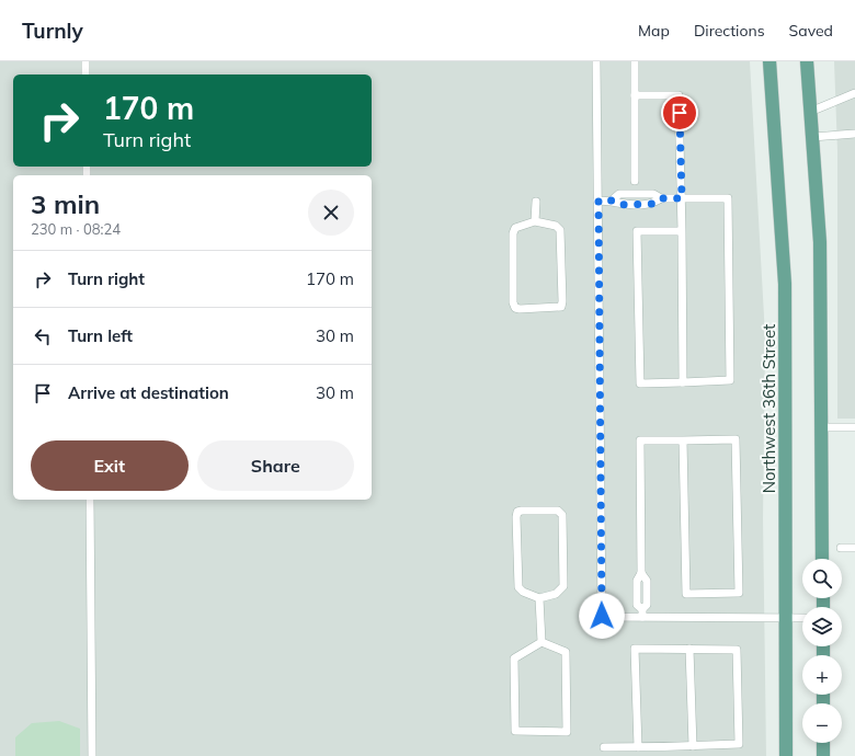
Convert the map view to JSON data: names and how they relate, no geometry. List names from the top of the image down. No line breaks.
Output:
{"streets":{"main road":["Northwest 36th Street"]},"page":{"header":"Turnly","nav":["Map","Directions","Saved"],"turn":["170 m","Turn right"],"heading":["3 min","230 m · 08:24"],"list":[{"name":"Turn right","value":"170 m"},{"name":"Turn left","value":"30 m"},{"name":"Arrive at destination","value":"30 m"}],"buttons":["Exit","Share"],"map_buttons":["+","−"]}}
